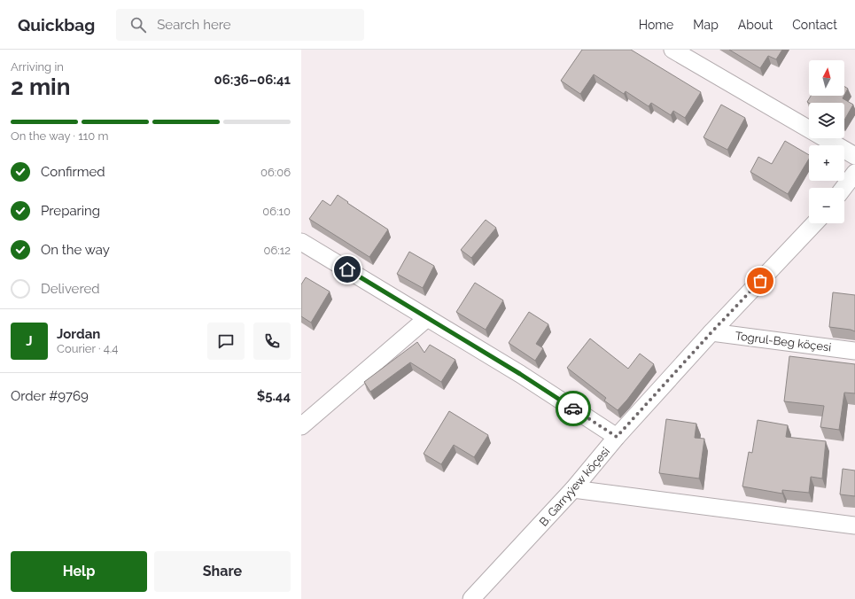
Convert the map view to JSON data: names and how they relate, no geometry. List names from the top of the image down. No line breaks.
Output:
{"streets":{"street":["Togrul-Beg köçesi","B. Garryýew köçesi"]},"crossings":[["Togrul-Beg köçesi","B. Garryýew köçesi"]],"north":"top","page":{"header":"Quickbag","search":"Search here","nav":["Home","Map","About","Contact"],"heading":["2 min","Arriving in","06:36–06:41"],"panel":["Jordan","Courier · 4.4","Order #9769","$5.44"],"map_buttons":["+","−"],"bar":"On the way · 110 m","list":[["Confirmed","06:06"],["Preparing","06:10"],["On the way","06:12"],"Delivered"],"round":"J","buttons":["Help","Share"]}}
